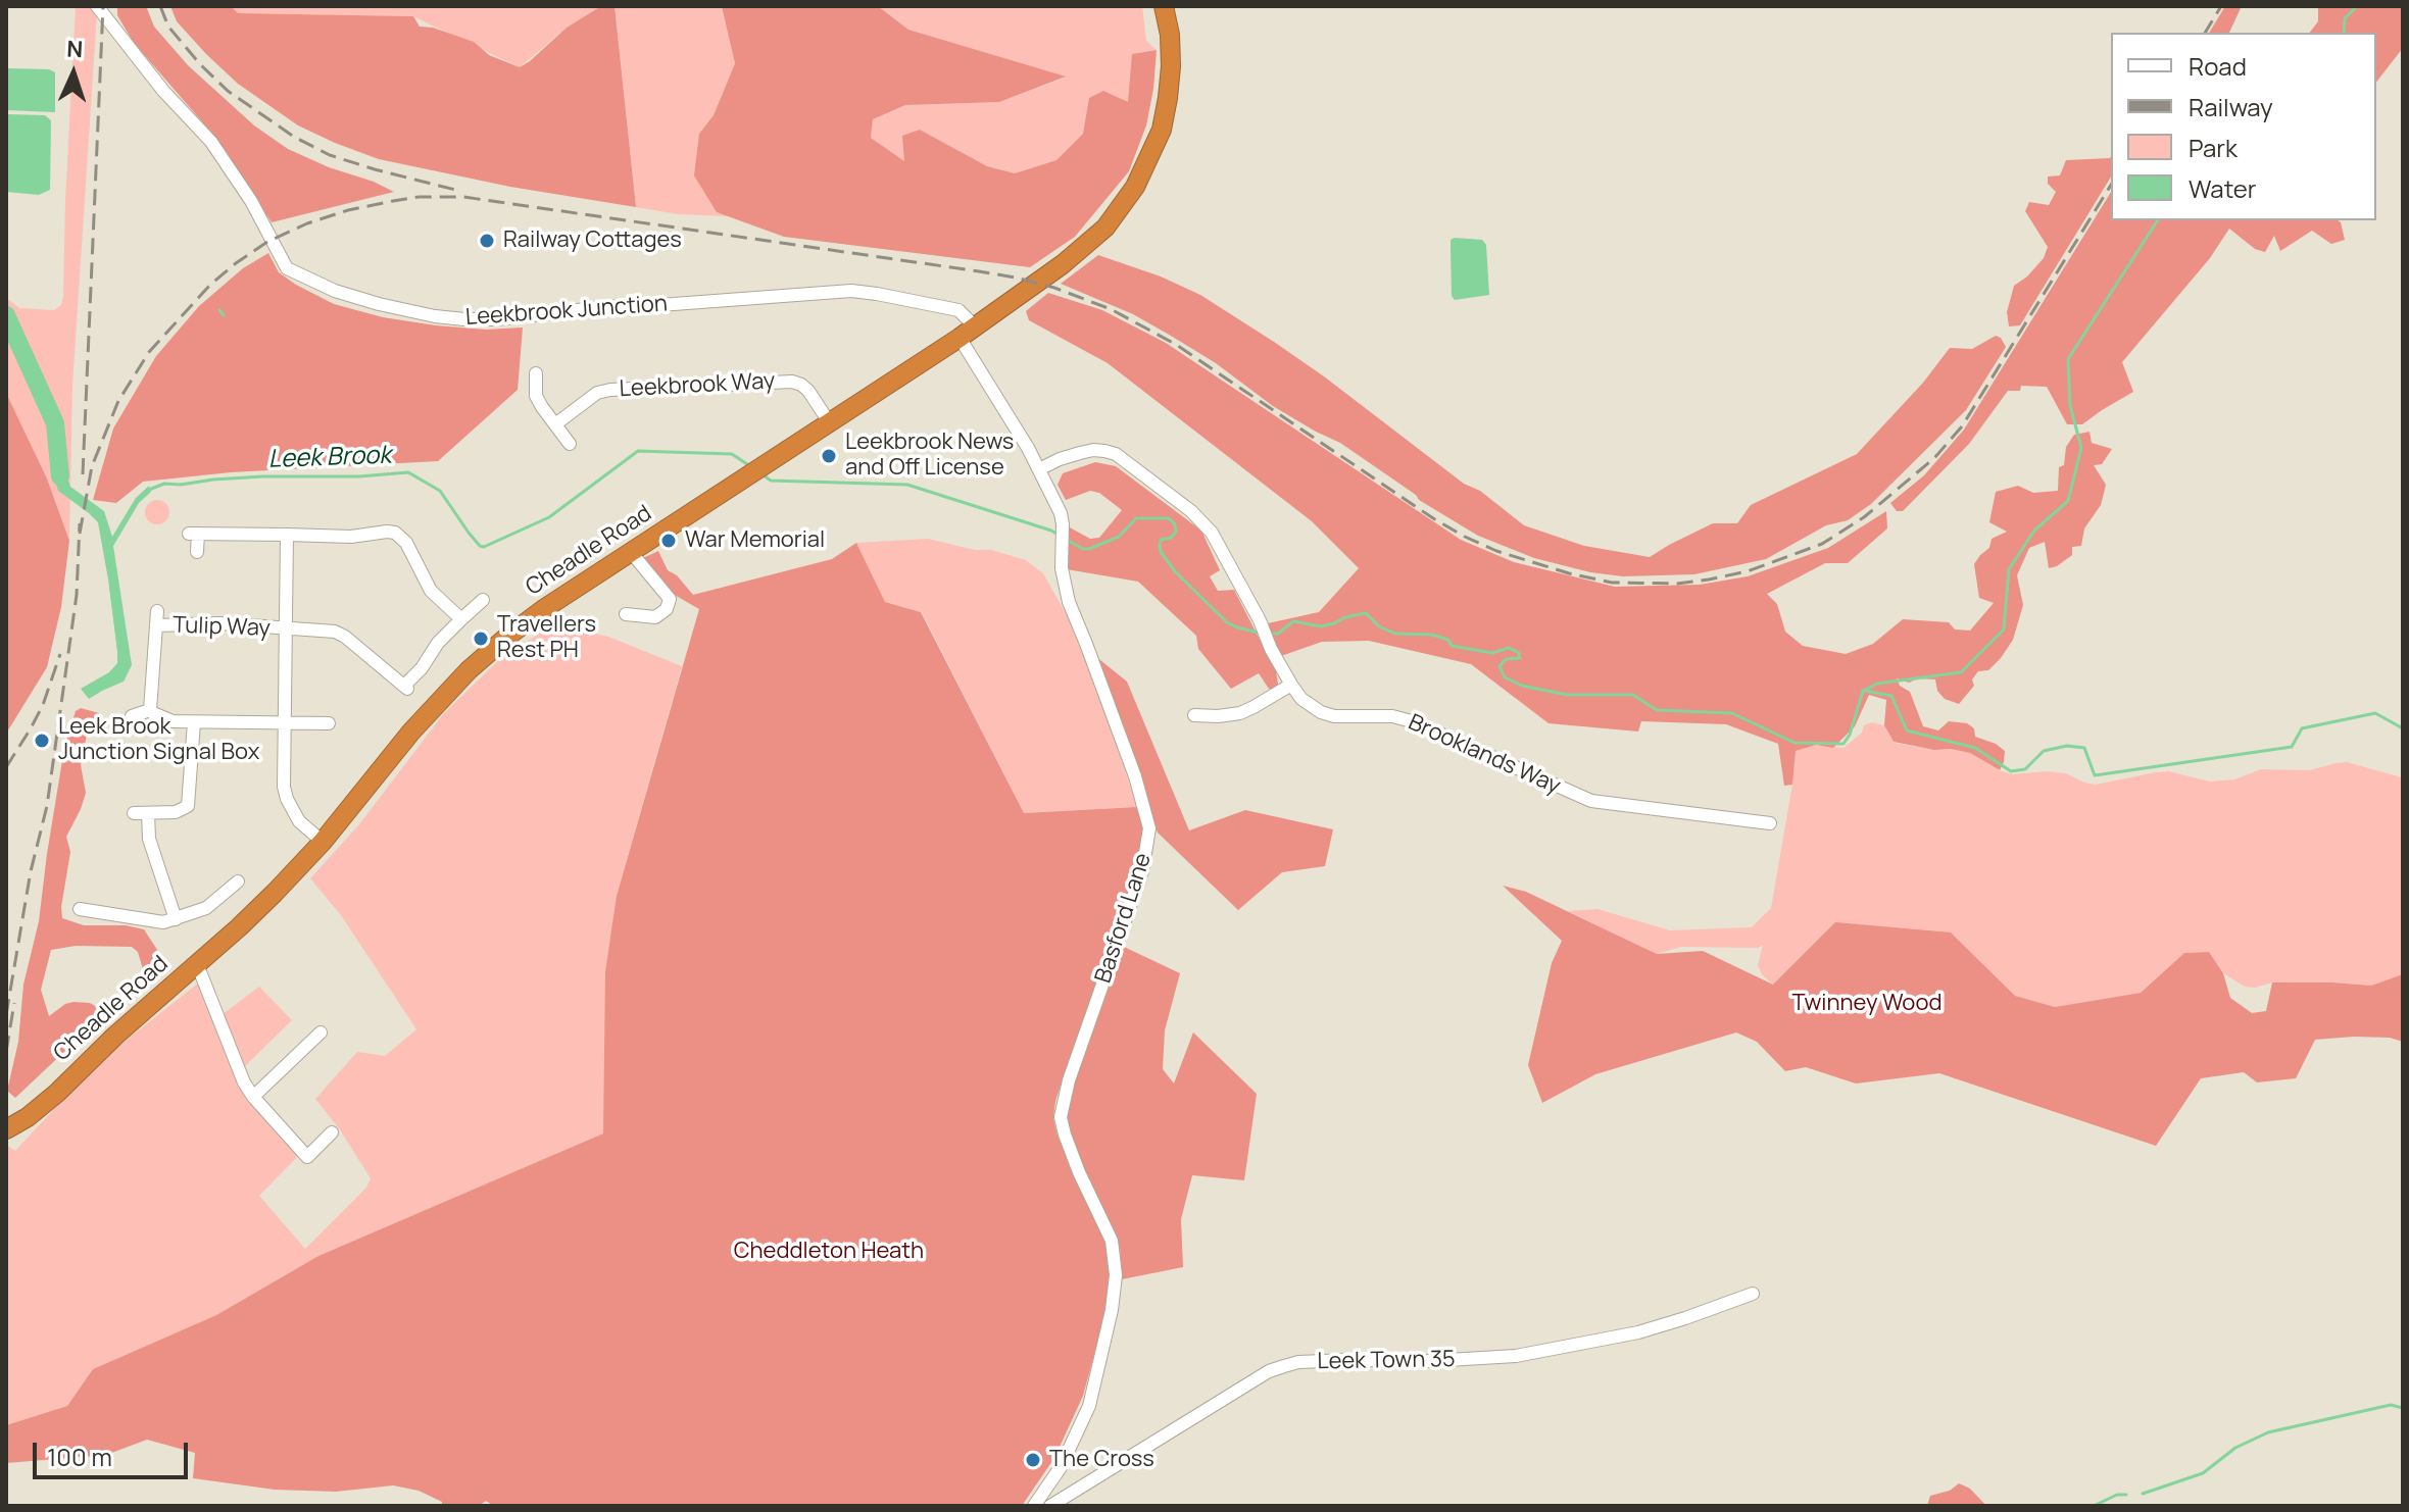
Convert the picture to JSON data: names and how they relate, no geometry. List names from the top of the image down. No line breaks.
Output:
{"streets":{"highway":["Cheadle Road"],"street":["Leekbrook Junction","Leekbrook Way","Tulip Way","Brooklands Way","Basford Lane","Leek Town 35"]},"crossings":[["Leekbrook Junction","Cheadle Road"],["Leekbrook Junction","Basford Lane"],["Leekbrook Way","Cheadle Road"],["Cheadle Road","Basford Lane"],["Brooklands Way","Basford Lane"]],"water":["Leek Brook"],"parks":["Twinney Wood","Cheddleton Heath"],"places":["Railway Cottages","Leekbrook News and Off License","War Memorial","Travellers Rest PH","Leek Brook Junction Signal Box","The Cross"],"legend":["Road","Railway","Park","Water"],"scale_bar":"100 m","north":"top"}
